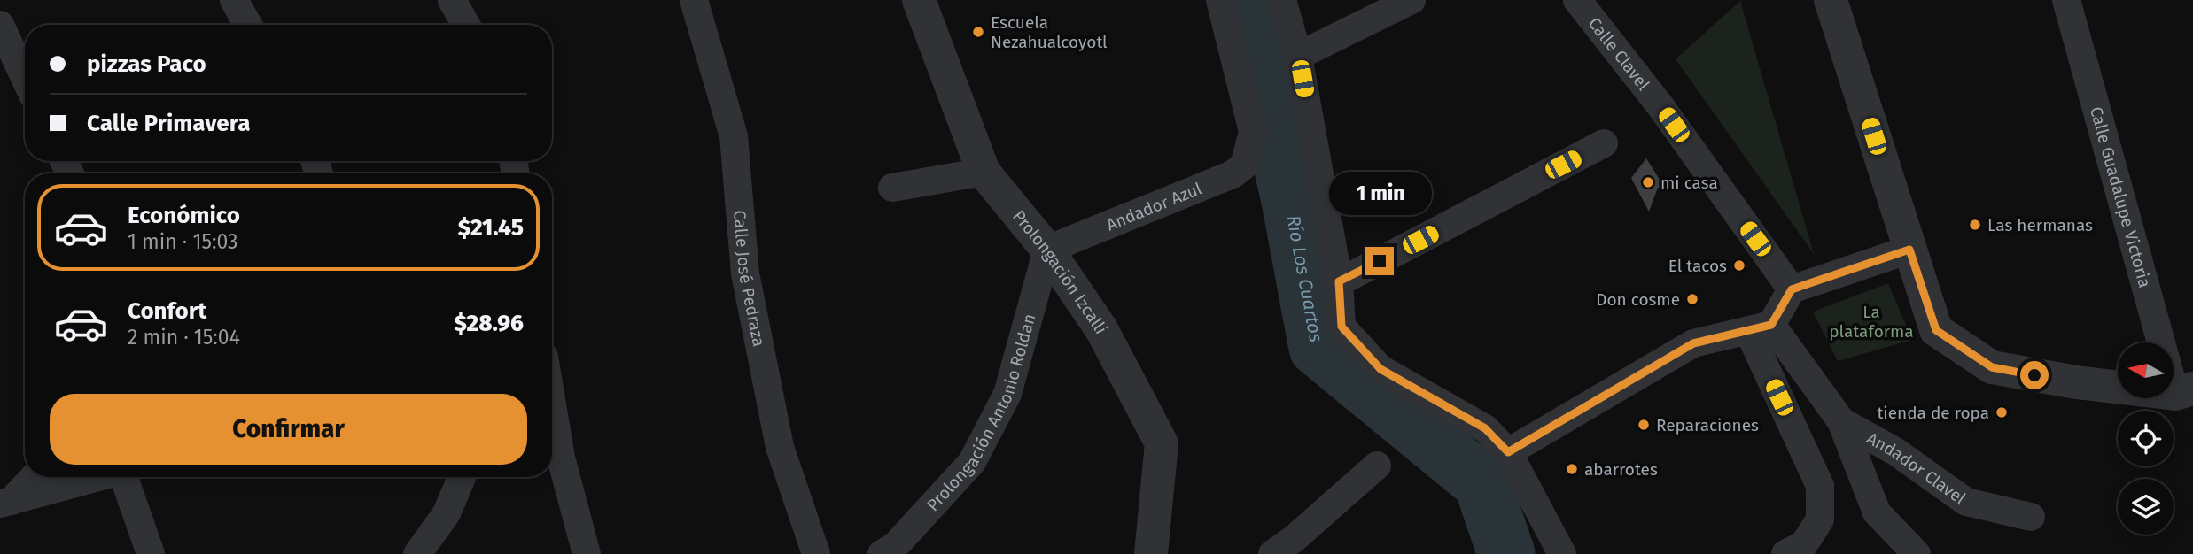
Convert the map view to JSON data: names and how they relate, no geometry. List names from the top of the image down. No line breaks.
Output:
{"streets":{"street":["Calle Clavel","Calle Guadalupe Victoria","Andador Azul","Prolongación Izcalli","Calle José Pedraza","Prolongación Antonio Roldan","Andador Clavel"]},"crossings":[["Andador Azul","Prolongación Izcalli"],["Andador Azul","Prolongación Antonio Roldan"],["Prolongación Izcalli","Prolongación Antonio Roldan"]],"water":["Río Los Cuartos"],"parks":["La plataforma"],"places":["Escuela Nezahualcoyotl","mi casa","Las hermanas","El tacos","Don cosme","tienda de ropa","Reparaciones","abarrotes"],"north":"left","page":{"banner":["pizzas Paco","Calle Primavera"],"bubble":"1 min","list":[{"name":"Económico","note":"1 min · 15:03","value":"$21.45"},{"name":"Confort","note":"2 min · 15:04","value":"$28.96"}],"buttons":"Confirmar"}}
